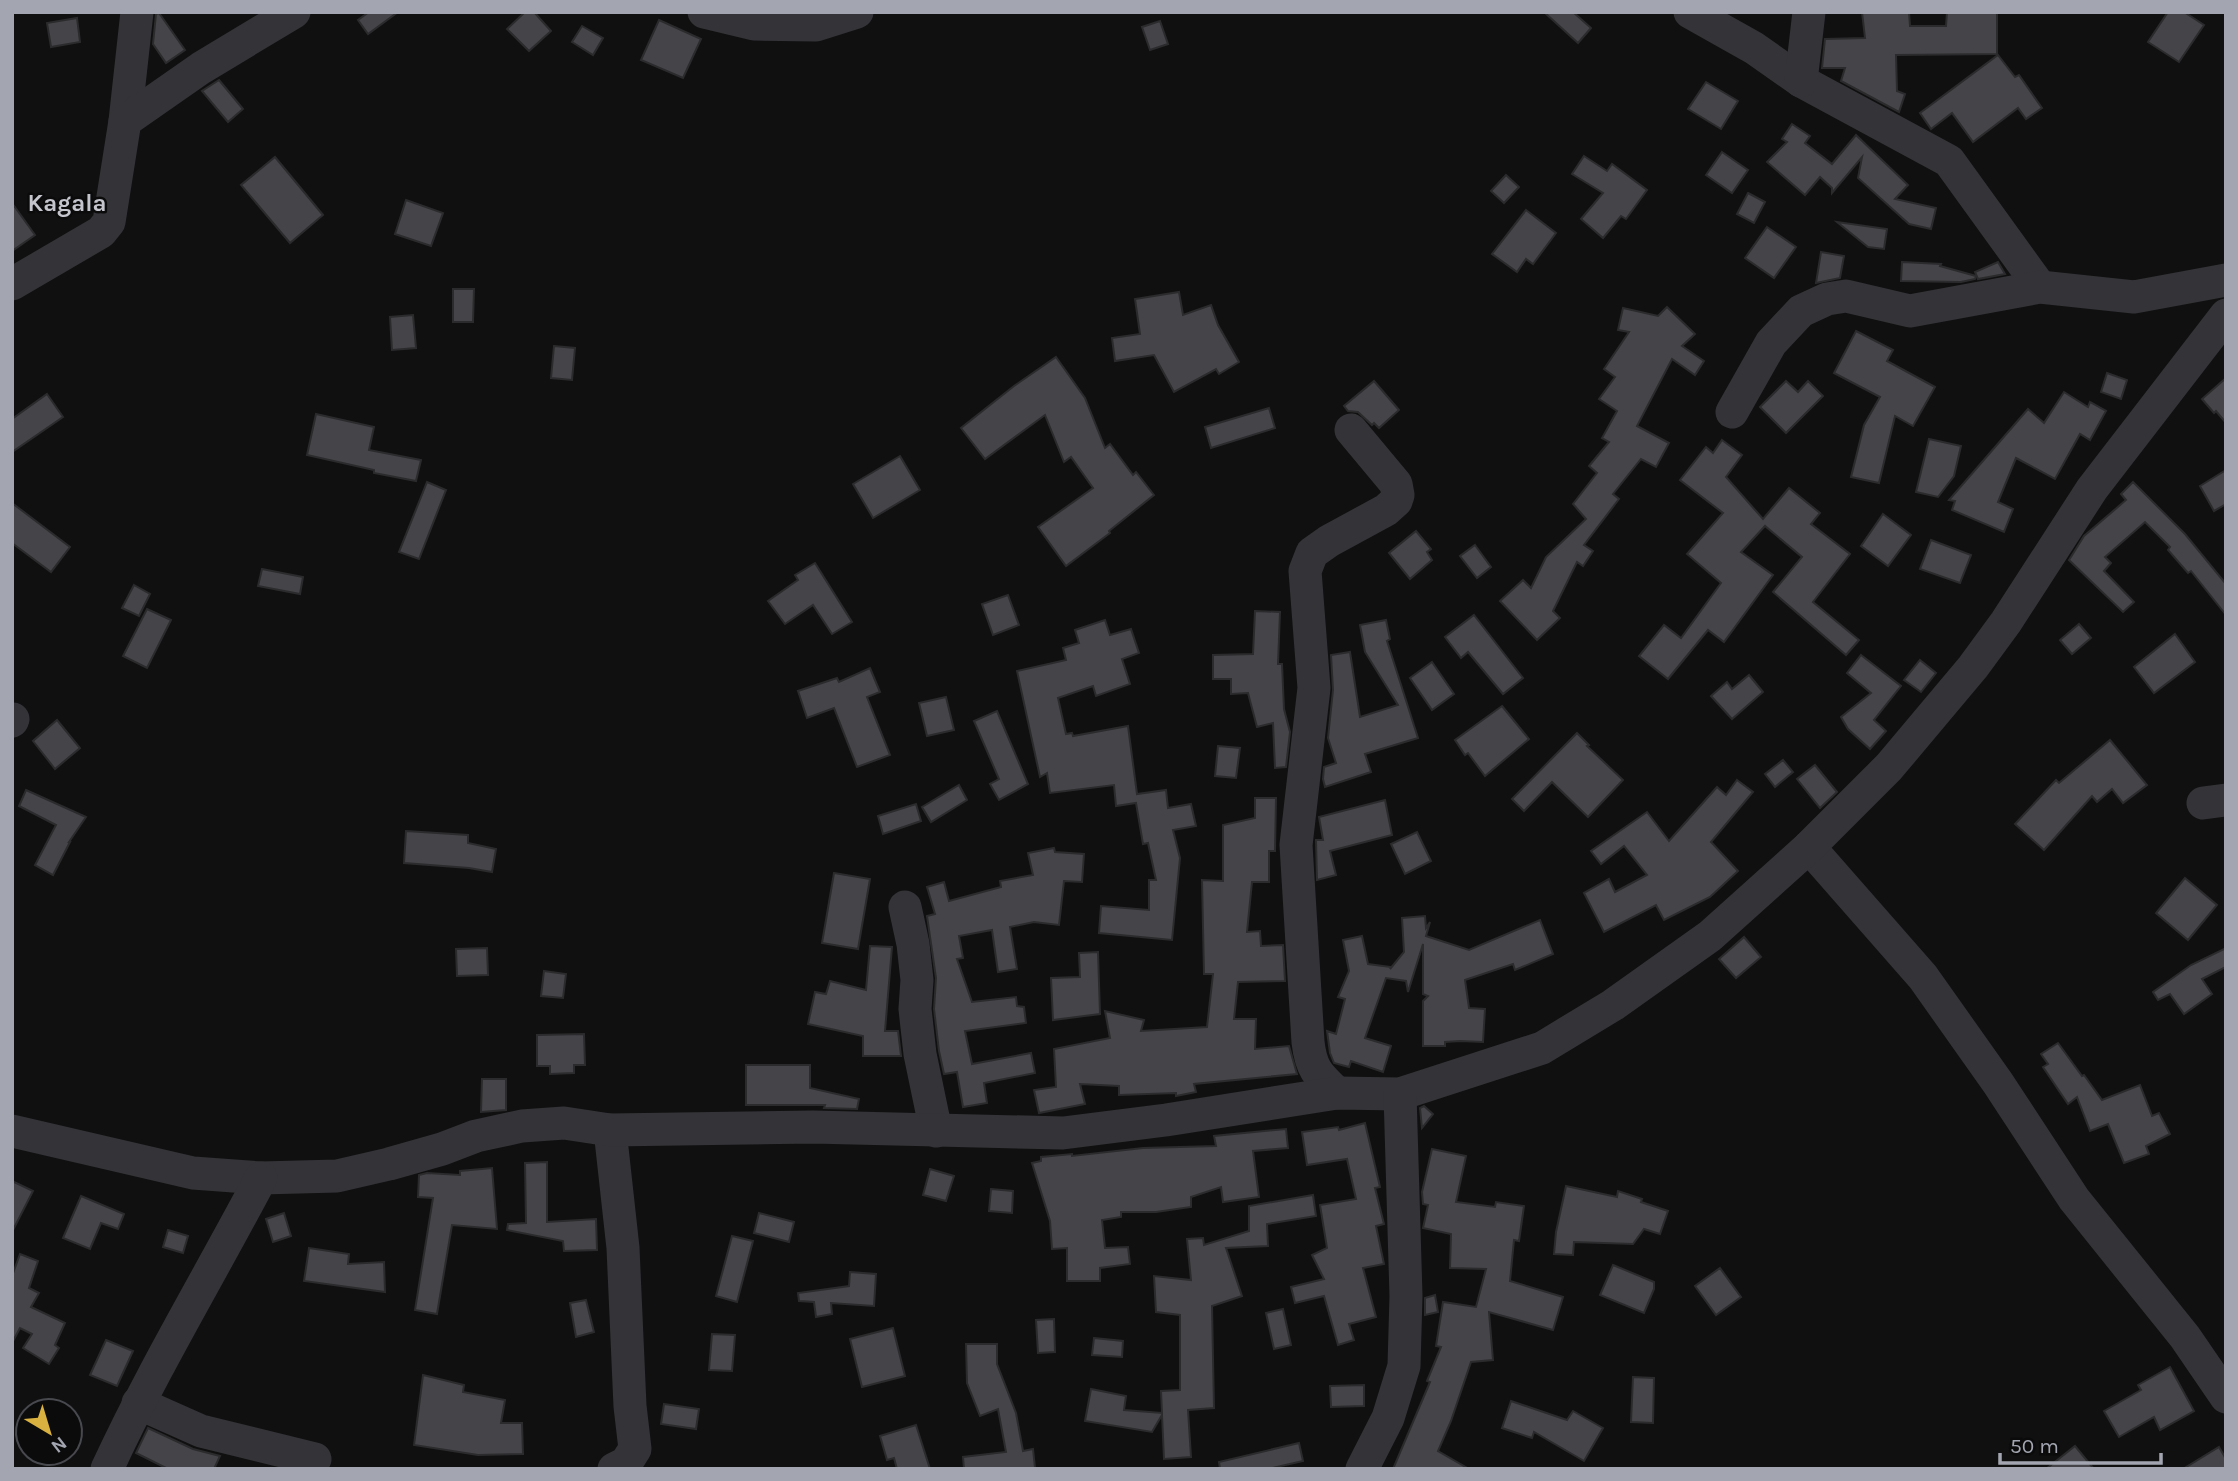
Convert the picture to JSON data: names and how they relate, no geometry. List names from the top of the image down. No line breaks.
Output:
{"districts":["Kagala"],"scale_bar":"50 m","north":"bottom right"}
